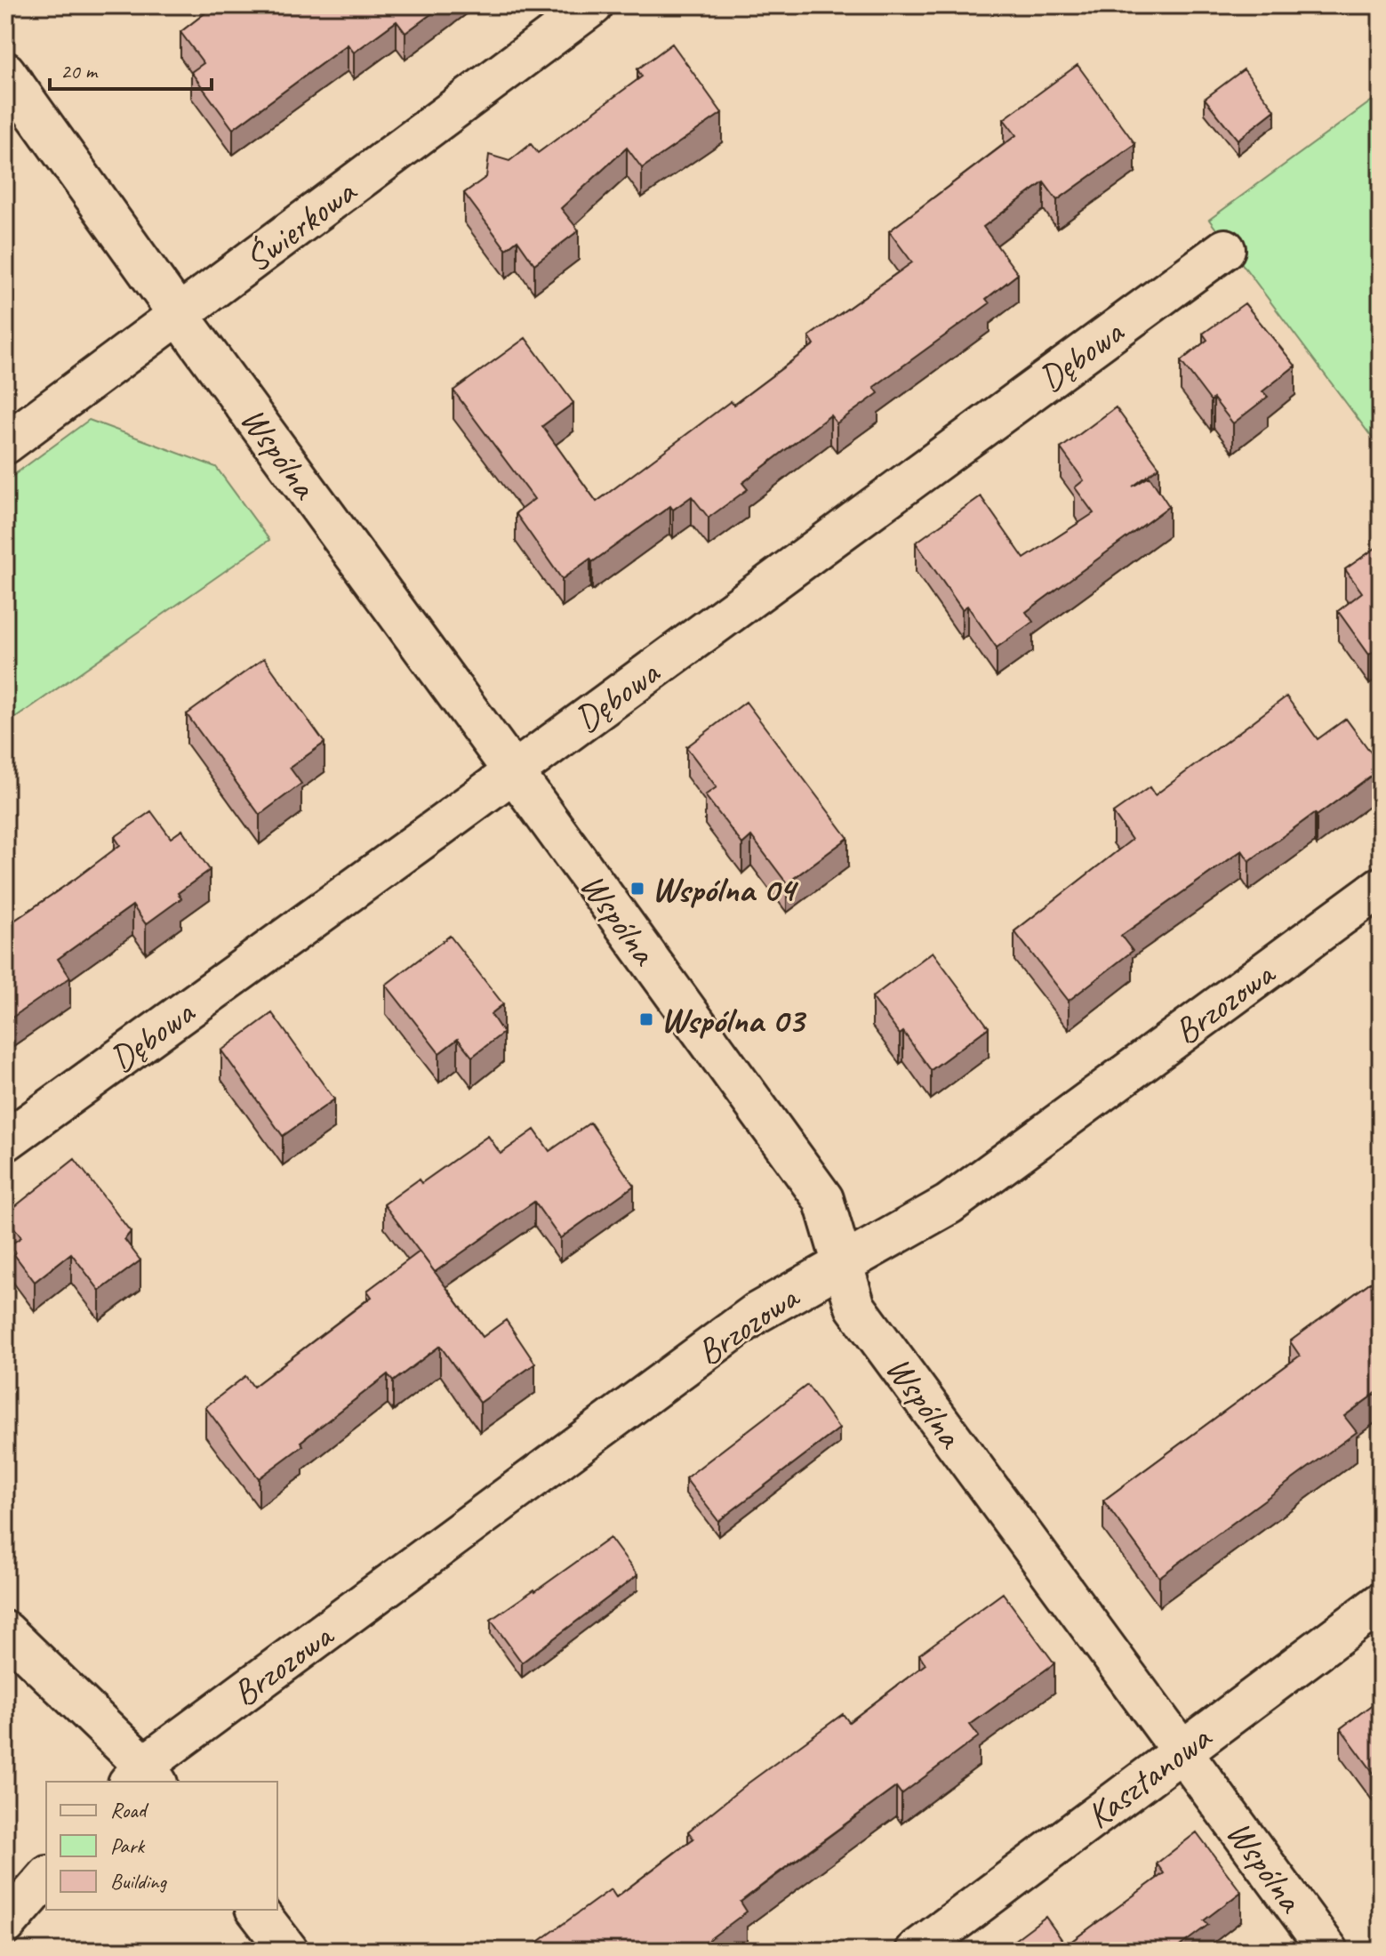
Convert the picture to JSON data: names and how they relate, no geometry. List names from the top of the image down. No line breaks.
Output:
{"streets":{"street":["Świerkowa","Dębowa","Wspólna","Brzozowa","Kasztanowa"]},"crossings":[["Świerkowa","Wspólna"],["Dębowa","Wspólna"],["Wspólna","Brzozowa"],["Wspólna","Kasztanowa"]],"places":{"transit":["Wspólna 04","Wspólna 03"]},"legend":["Road","Park","Building"],"scale_bar":"20 m"}
